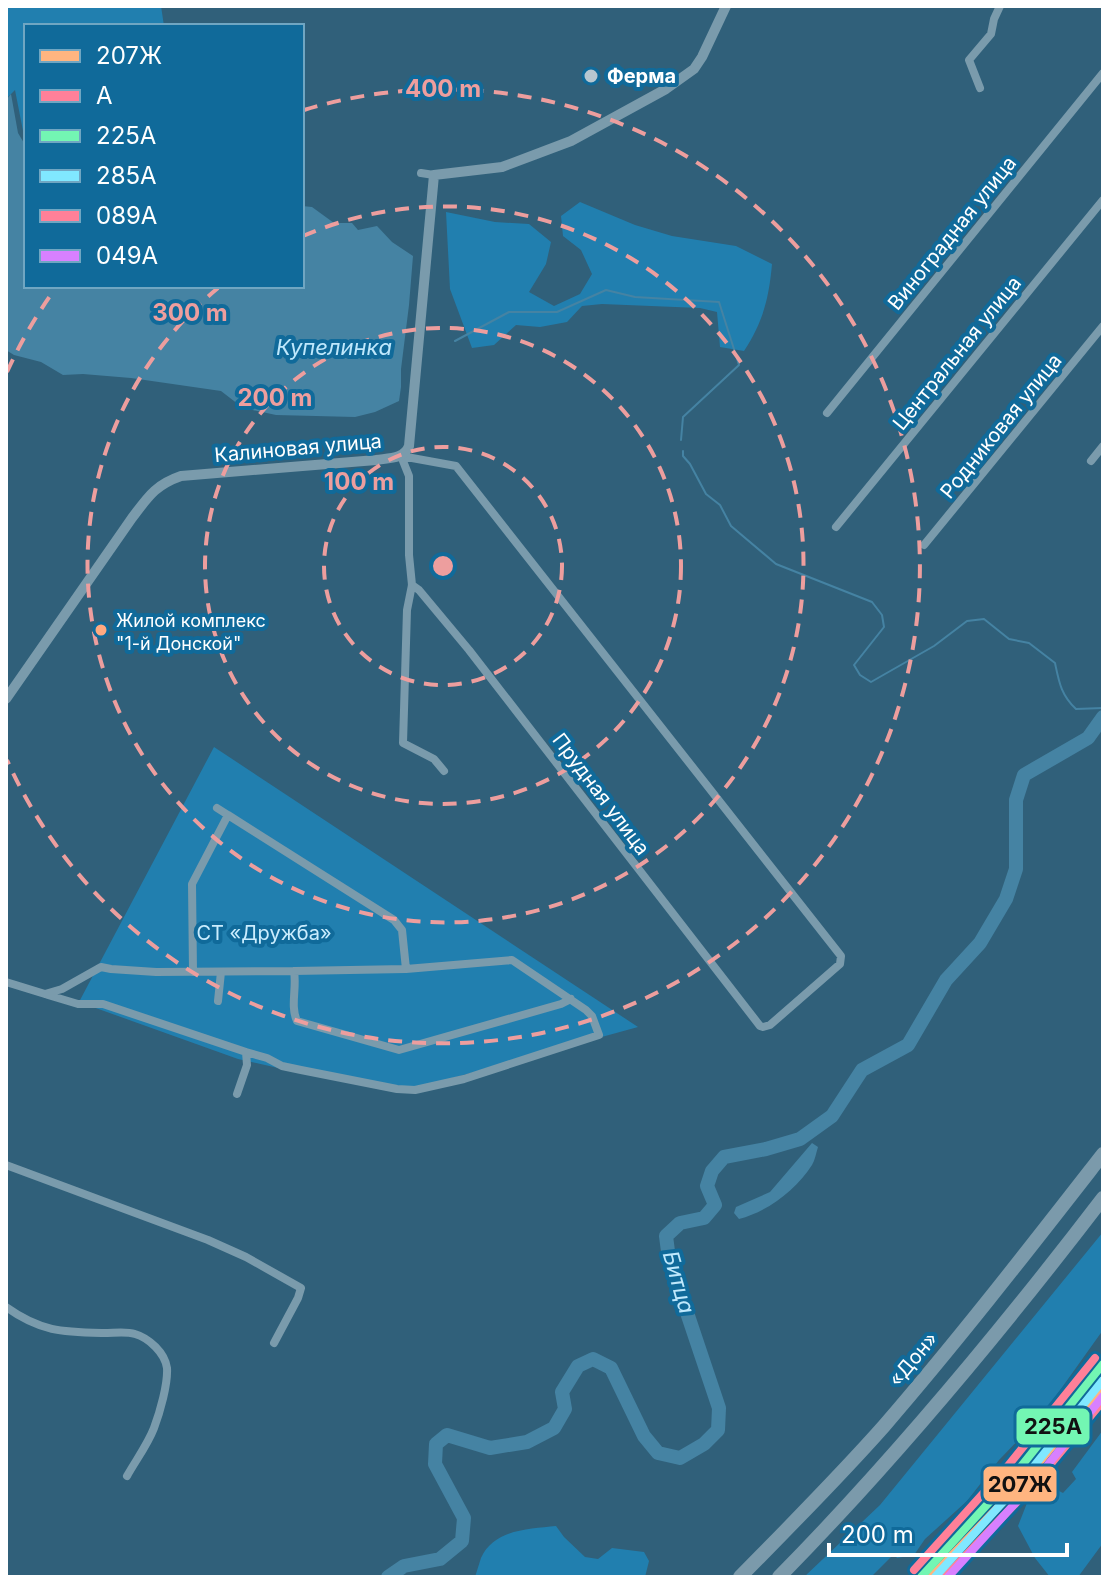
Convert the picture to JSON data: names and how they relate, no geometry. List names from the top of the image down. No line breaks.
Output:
{"streets":{"highway":["«Дон»"],"street":["Виноградная улица","Центральная улица","Родниковая улица","Калиновая улица","Прудная улица"]},"crossings":[["Калиновая улица","Прудная улица"]],"water":["Купелинка","Битца"],"parks":["СТ «Дружба»"],"places":["Ферма","Жилой комплекс \"1-й Донской\""],"lines":["transit line 089А","transit line 225А","transit line 285А","transit line 207Ж","transit line 049А","transit line A"],"legend":["207Ж","A","225А","285А","089А","049А"],"scale_bar":"200 m","rings":["400 m","300 m","200 m","100 m"]}
